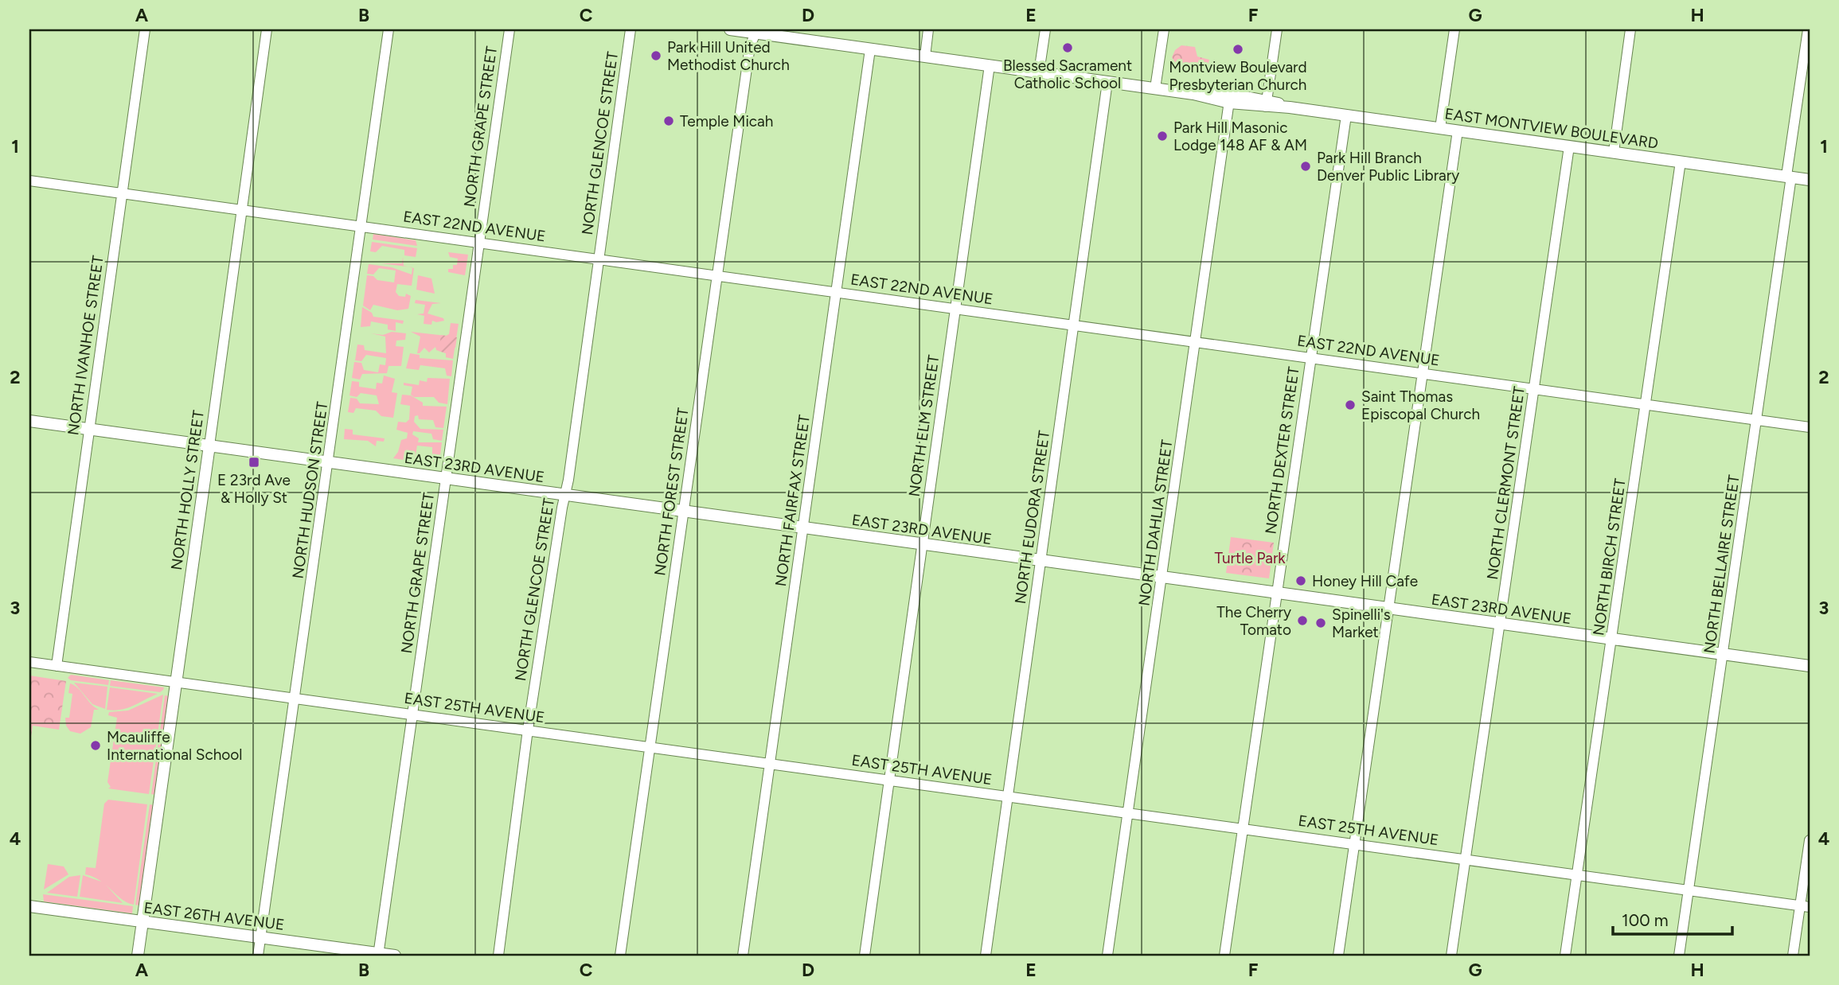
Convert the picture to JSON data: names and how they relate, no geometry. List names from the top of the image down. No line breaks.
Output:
{"streets":{"street":["NORTH GRAPE STREET","EAST MONTVIEW BOULEVARD","NORTH GLENCOE STREET","EAST 22ND AVENUE","NORTH IVANHOE STREET","NORTH ELM STREET","NORTH DEXTER STREET","EAST 23RD AVENUE","NORTH CLERMONT STREET","NORTH HOLLY STREET","NORTH HUDSON STREET","NORTH FOREST STREET","NORTH FAIRFAX STREET","NORTH EUDORA STREET","NORTH DAHLIA STREET","NORTH BIRCH STREET","NORTH BELLAIRE STREET","EAST 25TH AVENUE","EAST 26TH AVENUE"]},"crossings":[["NORTH GRAPE STREET","EAST 22ND AVENUE"],["NORTH GRAPE STREET","EAST 23RD AVENUE"],["NORTH GRAPE STREET","EAST 25TH AVENUE"],["NORTH GRAPE STREET","EAST 26TH AVENUE"],["EAST MONTVIEW BOULEVARD","NORTH ELM STREET"],["EAST MONTVIEW BOULEVARD","NORTH DEXTER STREET"],["EAST MONTVIEW BOULEVARD","NORTH CLERMONT STREET"],["EAST MONTVIEW BOULEVARD","NORTH FOREST STREET"],["EAST MONTVIEW BOULEVARD","NORTH FAIRFAX STREET"],["EAST MONTVIEW BOULEVARD","NORTH EUDORA STREET"],["EAST MONTVIEW BOULEVARD","NORTH DAHLIA STREET"],["EAST MONTVIEW BOULEVARD","NORTH BIRCH STREET"],["EAST MONTVIEW BOULEVARD","NORTH BELLAIRE STREET"],["NORTH GLENCOE STREET","EAST 22ND AVENUE"],["NORTH GLENCOE STREET","EAST 23RD AVENUE"],["NORTH GLENCOE STREET","EAST 25TH AVENUE"],["EAST 22ND AVENUE","NORTH IVANHOE STREET"],["EAST 22ND AVENUE","NORTH ELM STREET"],["EAST 22ND AVENUE","NORTH DEXTER STREET"],["EAST 22ND AVENUE","NORTH CLERMONT STREET"],["EAST 22ND AVENUE","NORTH HOLLY STREET"],["EAST 22ND AVENUE","NORTH HUDSON STREET"],["EAST 22ND AVENUE","NORTH FOREST STREET"],["EAST 22ND AVENUE","NORTH FAIRFAX STREET"],["EAST 22ND AVENUE","NORTH EUDORA STREET"],["EAST 22ND AVENUE","NORTH DAHLIA STREET"],["EAST 22ND AVENUE","NORTH BIRCH STREET"],["EAST 22ND AVENUE","NORTH BELLAIRE STREET"],["NORTH IVANHOE STREET","EAST 23RD AVENUE"],["NORTH IVANHOE STREET","EAST 25TH AVENUE"],["NORTH ELM STREET","EAST 23RD AVENUE"],["NORTH ELM STREET","EAST 25TH AVENUE"],["NORTH DEXTER STREET","EAST 23RD AVENUE"],["NORTH DEXTER STREET","EAST 25TH AVENUE"],["EAST 23RD AVENUE","NORTH CLERMONT STREET"],["EAST 23RD AVENUE","NORTH HOLLY STREET"],["EAST 23RD AVENUE","NORTH HUDSON STREET"],["EAST 23RD AVENUE","NORTH FOREST STREET"],["EAST 23RD AVENUE","NORTH FAIRFAX STREET"],["EAST 23RD AVENUE","NORTH EUDORA STREET"],["EAST 23RD AVENUE","NORTH DAHLIA STREET"],["EAST 23RD AVENUE","NORTH BIRCH STREET"],["EAST 23RD AVENUE","NORTH BELLAIRE STREET"],["NORTH CLERMONT STREET","EAST 25TH AVENUE"],["NORTH HOLLY STREET","EAST 25TH AVENUE"],["NORTH HOLLY STREET","EAST 26TH AVENUE"],["NORTH HUDSON STREET","EAST 25TH AVENUE"],["NORTH HUDSON STREET","EAST 26TH AVENUE"],["NORTH FOREST STREET","EAST 25TH AVENUE"],["NORTH FAIRFAX STREET","EAST 25TH AVENUE"],["NORTH EUDORA STREET","EAST 25TH AVENUE"],["NORTH DAHLIA STREET","EAST 25TH AVENUE"],["NORTH BIRCH STREET","EAST 25TH AVENUE"],["NORTH BELLAIRE STREET","EAST 25TH AVENUE"]],"parks":["Turtle Park"],"places":{"other":["Blessed Sacrament Catholic School","Montview Boulevard Presbyterian Church","Park Hill United Methodist Church","Temple Micah","Park Hill Masonic Lodge 148 AF & AM","Park Hill Branch Denver Public Library","Saint Thomas Episcopal Church","Honey Hill Cafe","The Cherry Tomato","Spinelli's Market","Mcauliffe International School"],"transit":["E 23rd Ave & Holly St"]},"scale_bar":"100 m","grid":{"columns":["A","B","C","D","E","F","G","H"],"rows":["1","2","3","4"]}}
